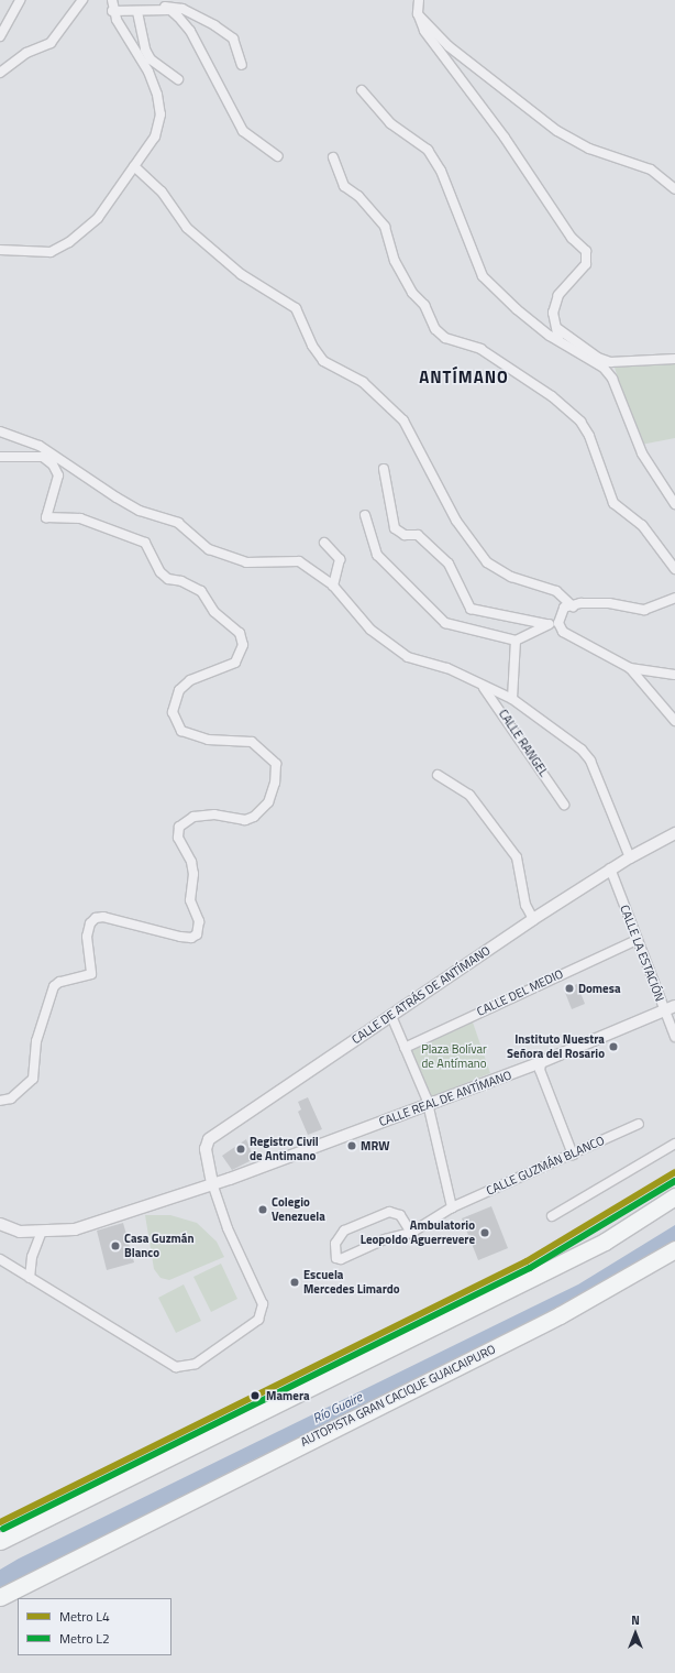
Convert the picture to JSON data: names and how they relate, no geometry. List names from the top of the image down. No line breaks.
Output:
{"streets":{"highway":["AUTOPISTA GRAN CACIQUE GUAICAIPURO"],"street":["CALLE RANGEL","CALLE LA ESTACIÓN","CALLE DEL MEDIO","CALLE DE ATRÁS DE ANTÍMANO","CALLE REAL DE ANTÍMANO","CALLE GUZMÁN BLANCO"]},"crossings":[["CALLE LA ESTACIÓN","CALLE DEL MEDIO"],["CALLE LA ESTACIÓN","CALLE DE ATRÁS DE ANTÍMANO"],["CALLE LA ESTACIÓN","CALLE REAL DE ANTÍMANO"],["CALLE DE ATRÁS DE ANTÍMANO","CALLE REAL DE ANTÍMANO"]],"districts":["ANTÍMANO"],"water":["Río Guaire"],"parks":["Plaza Bolívar de Antímano"],"places":["Domesa","Instituto Nuestra Señora del Rosario","MRW","Registro Civil de Antimano","Colegio Venezuela","Ambulatorio Leopoldo Aguerrevere","Casa Guzmán Blanco","Escuela Mercedes Limardo","Mamera"],"lines":["metro line L4","metro line L2"],"legend":["Metro L4","Metro L2"],"north":"top"}
